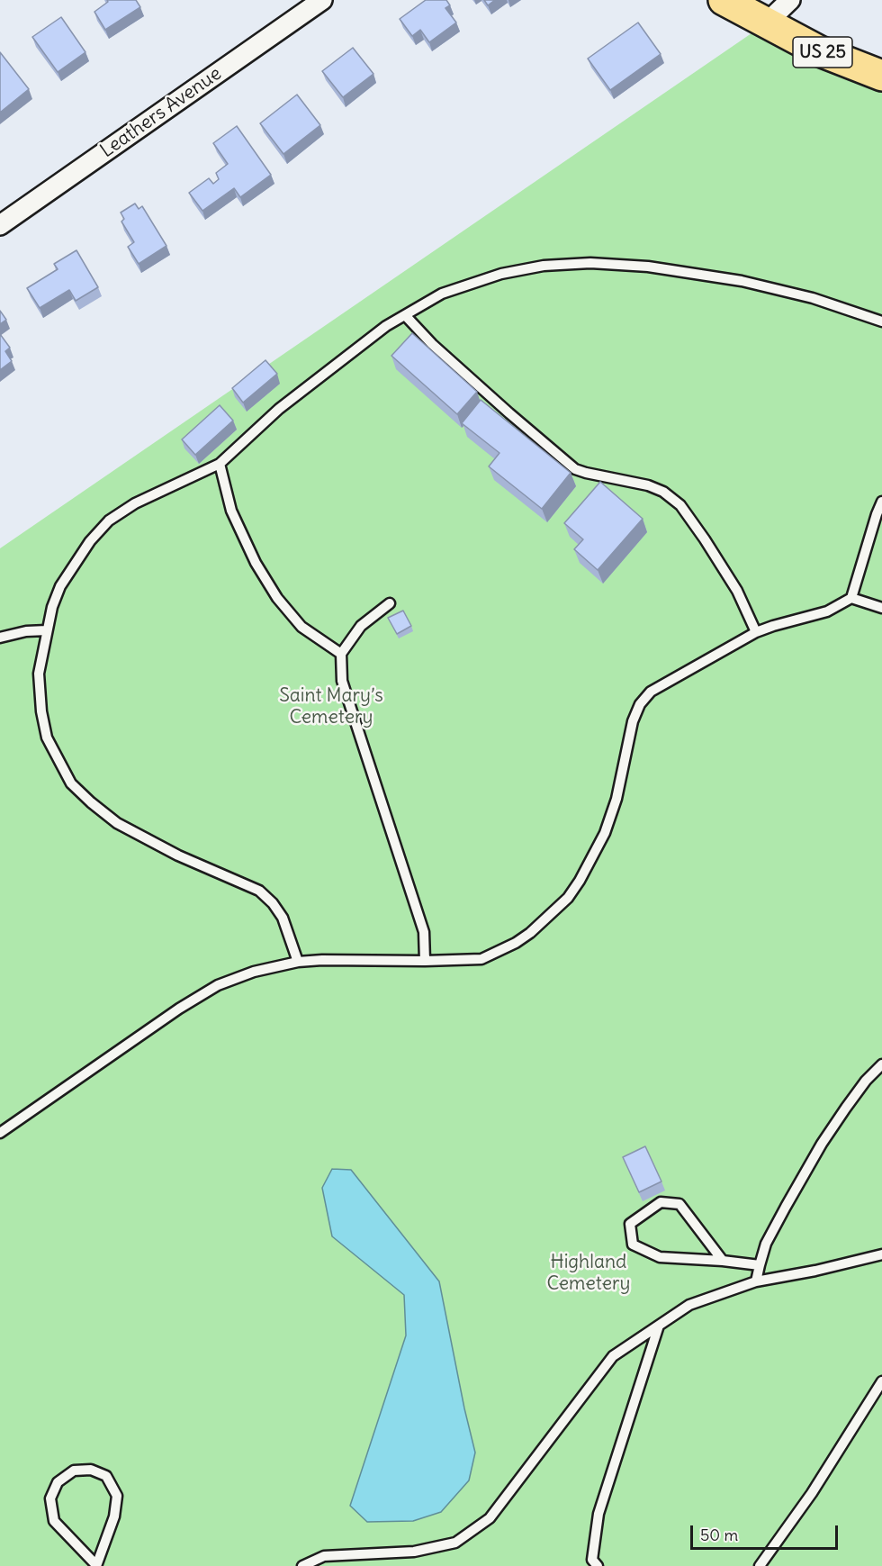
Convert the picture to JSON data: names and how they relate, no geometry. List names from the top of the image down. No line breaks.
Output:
{"streets":{"main road":["US 25"],"street":["Leathers Avenue"]},"parks":["Saint Mary’s Cemetery","Highland Cemetery"],"scale_bar":"50 m"}
